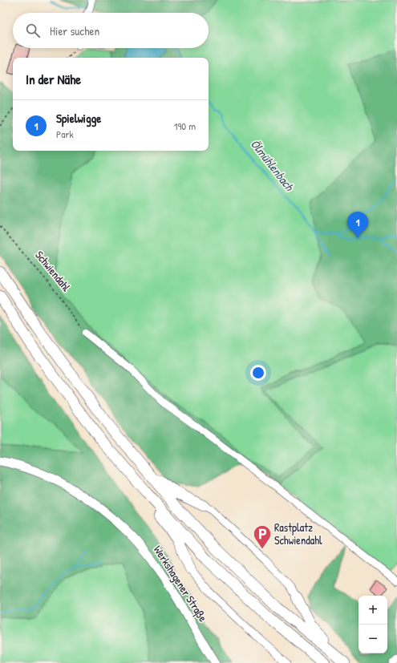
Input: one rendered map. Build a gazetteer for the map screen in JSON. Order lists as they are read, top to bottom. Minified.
{"streets":{"main road":["Werkshagener Straße"],"path":["Schwiendahl"]},"water":["Ölmühlenbach"],"places":{"parking":["Rastplatz Schwiendahl"]},"page":{"search":"Hier suchen","heading":"In der Nähe","list":[{"mark":"1","name":"Spielwigge","note":"Park","value":"190 m"}],"pins":"1","map_buttons":["+","−"]}}
